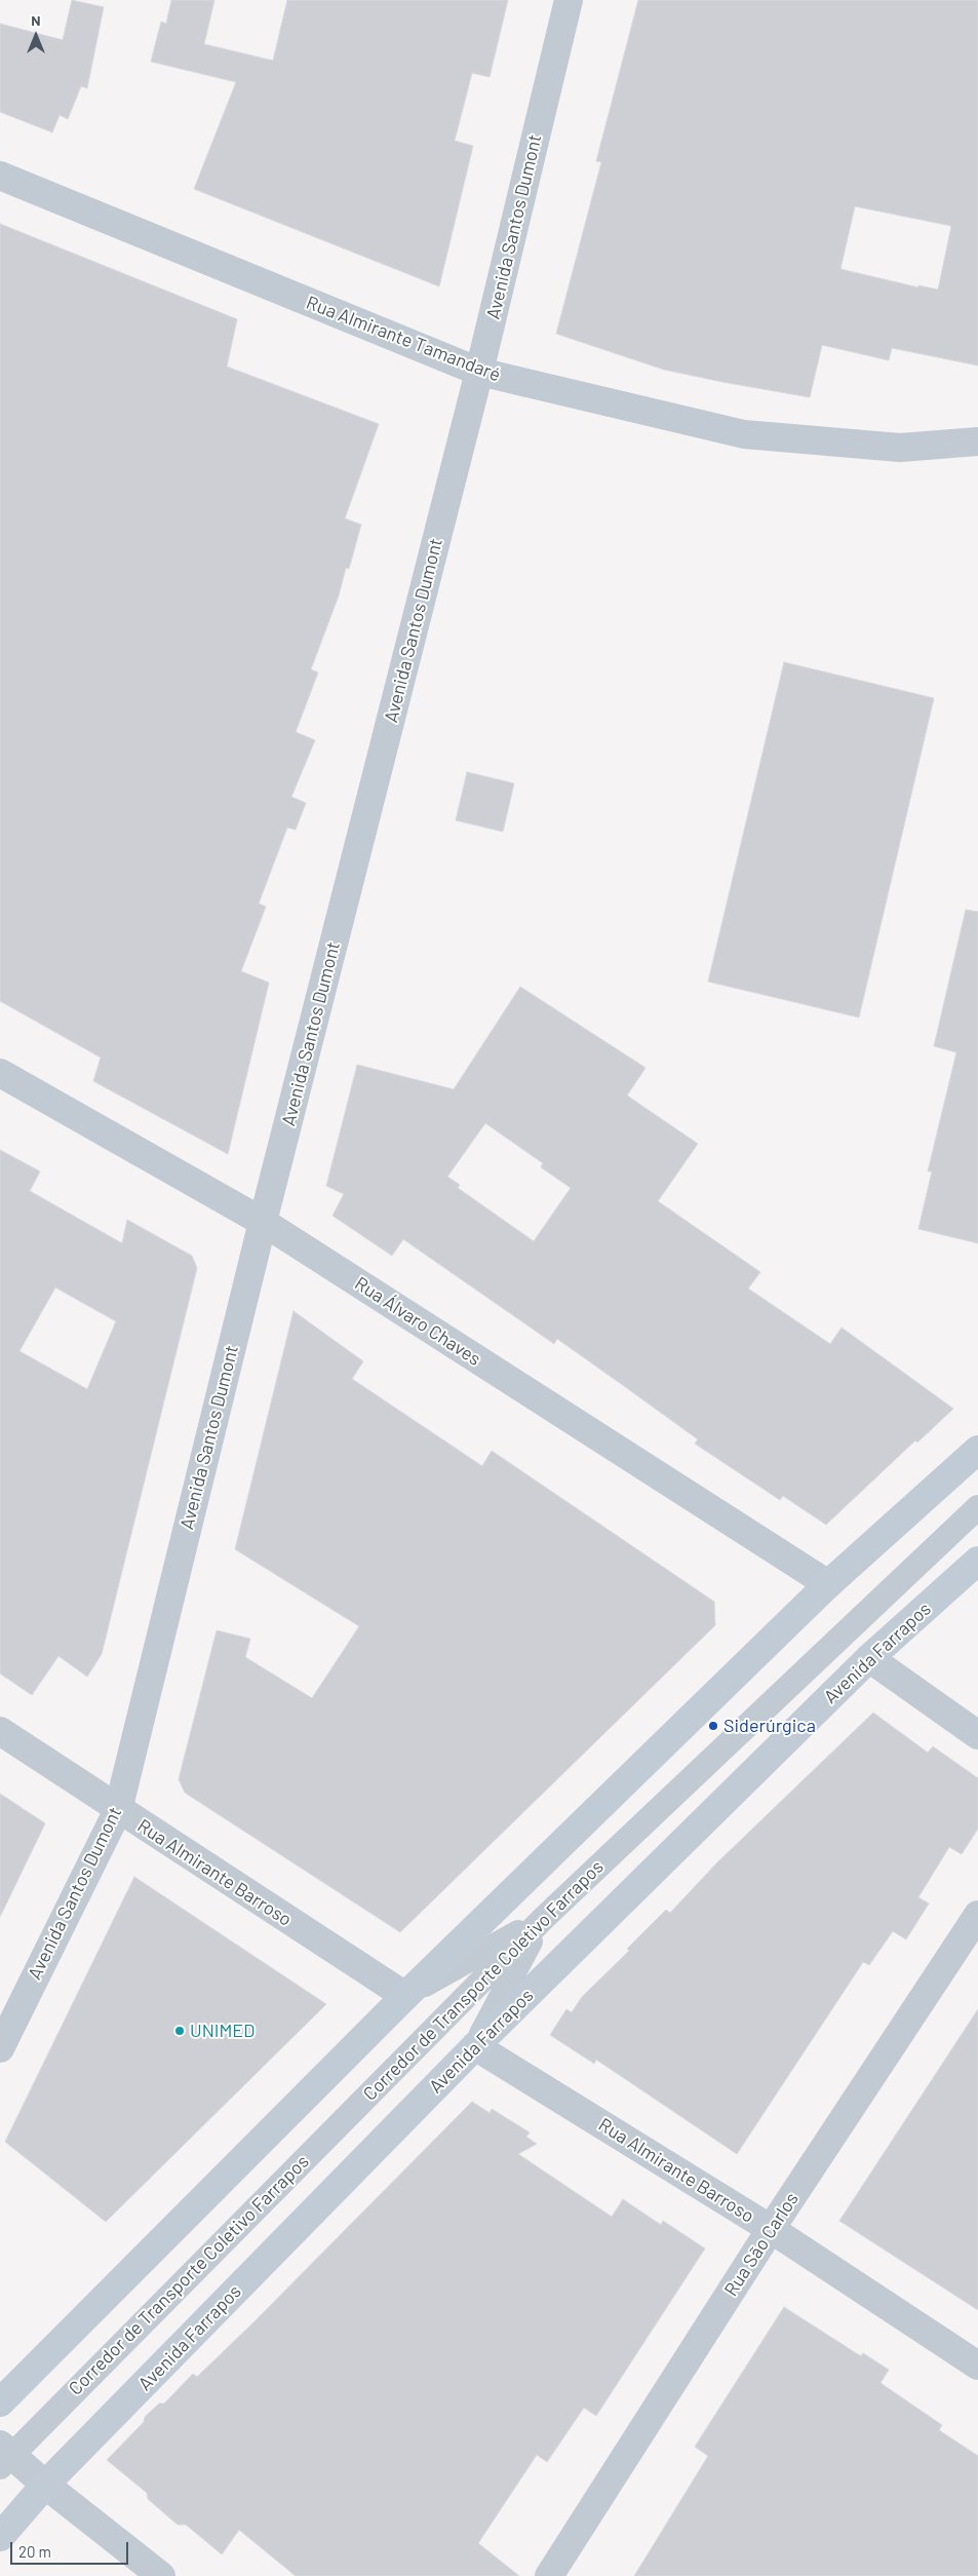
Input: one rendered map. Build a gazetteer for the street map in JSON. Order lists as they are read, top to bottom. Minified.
{"streets":{"main road":["Avenida Farrapos"],"street":["Avenida Santos Dumont","Rua Almirante Tamandaré","Rua Álvaro Chaves","Rua Almirante Barroso","Rua São Carlos"],"lane":["Corredor de Transporte Coletivo Farrapos"]},"crossings":[["Avenida Santos Dumont","Rua Almirante Tamandaré"],["Avenida Santos Dumont","Rua Álvaro Chaves"],["Avenida Santos Dumont","Rua Almirante Barroso"],["Avenida Farrapos","Rua Almirante Barroso"],["Rua Almirante Barroso","Rua São Carlos"]],"places":["Siderúrgica","UNIMED"],"scale_bar":"20 m","north":"top"}
